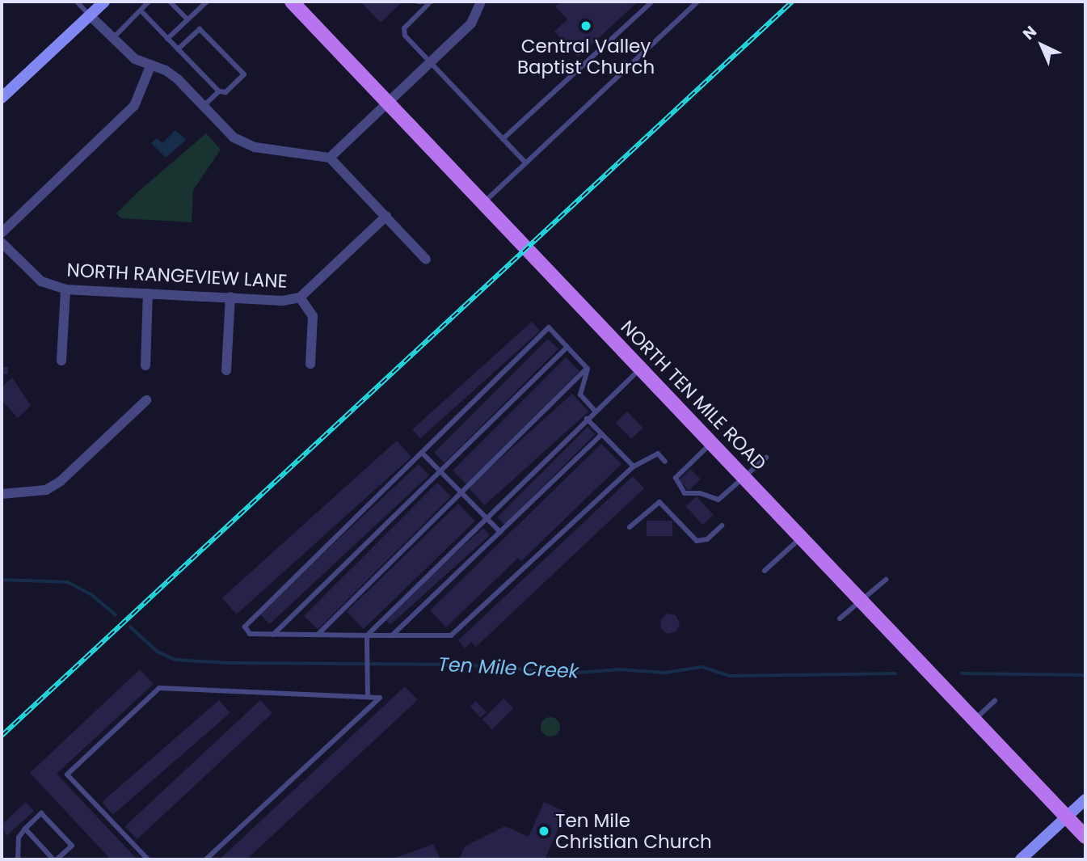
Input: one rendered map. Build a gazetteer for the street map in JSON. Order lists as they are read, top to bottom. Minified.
{"streets":{"main road":["NORTH TEN MILE ROAD"],"street":["NORTH RANGEVIEW LANE"]},"water":["Ten Mile Creek"],"places":["Central Valley Baptist Church","Ten Mile Christian Church"],"north":"top left"}
